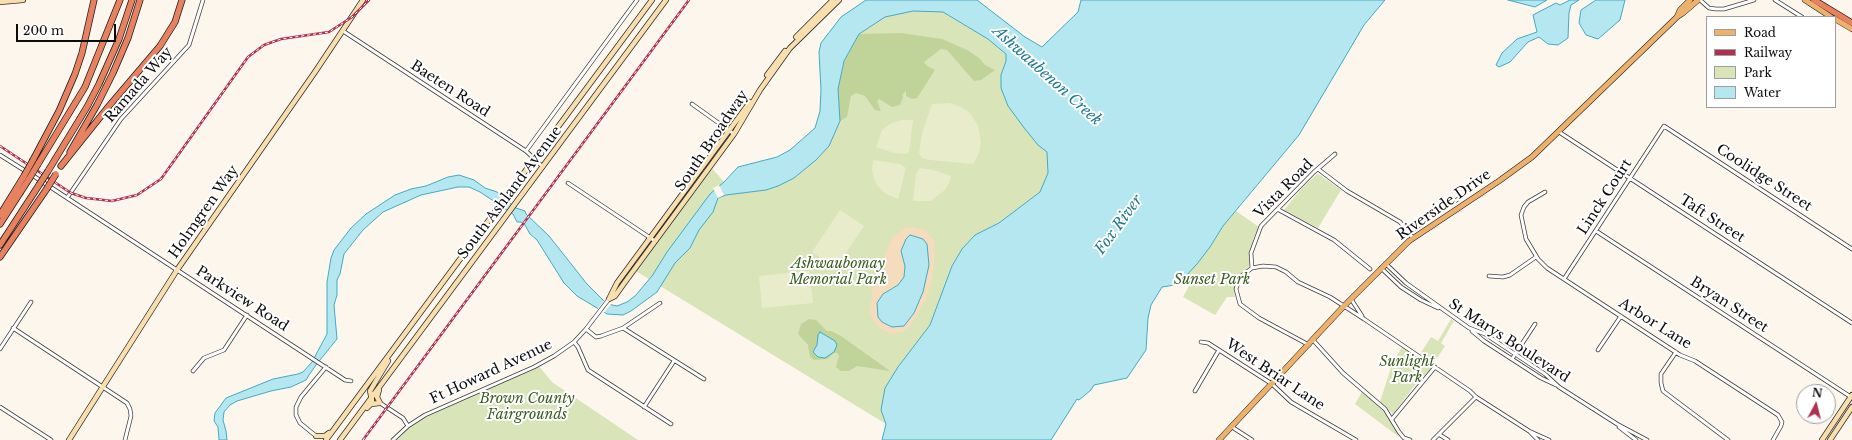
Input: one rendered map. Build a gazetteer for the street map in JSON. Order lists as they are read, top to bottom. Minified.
{"streets":{"main road":["South Broadway","South Ashland Avenue","Riverside Drive","Holmgren Way"],"street":["Ramada Way","Baeten Road","Coolidge Street","Vista Road","Linck Court","Taft Street","Parkview Road","Bryan Street","Arbor Lane","St Marys Boulevard","Ft Howard Avenue","West Briar Lane"]},"crossings":[["Ramada Way","Parkview Road"],["Baeten Road","South Ashland Avenue"],["Baeten Road","Holmgren Way"],["South Broadway","Ft Howard Avenue"],["Coolidge Street","Linck Court"],["Linck Court","Taft Street"],["Linck Court","Bryan Street"],["Linck Court","Arbor Lane"],["Riverside Drive","Taft Street"],["Riverside Drive","St Marys Boulevard"],["Riverside Drive","West Briar Lane"],["Holmgren Way","Parkview Road"]],"water":["Ashwaubenon Creek","Fox River"],"parks":["Ashwaubomay Memorial Park","Sunset Park","Sunlight Park","Brown County Fairgrounds"],"legend":["Road","Railway","Park","Water"],"scale_bar":"200 m","north":"top"}
